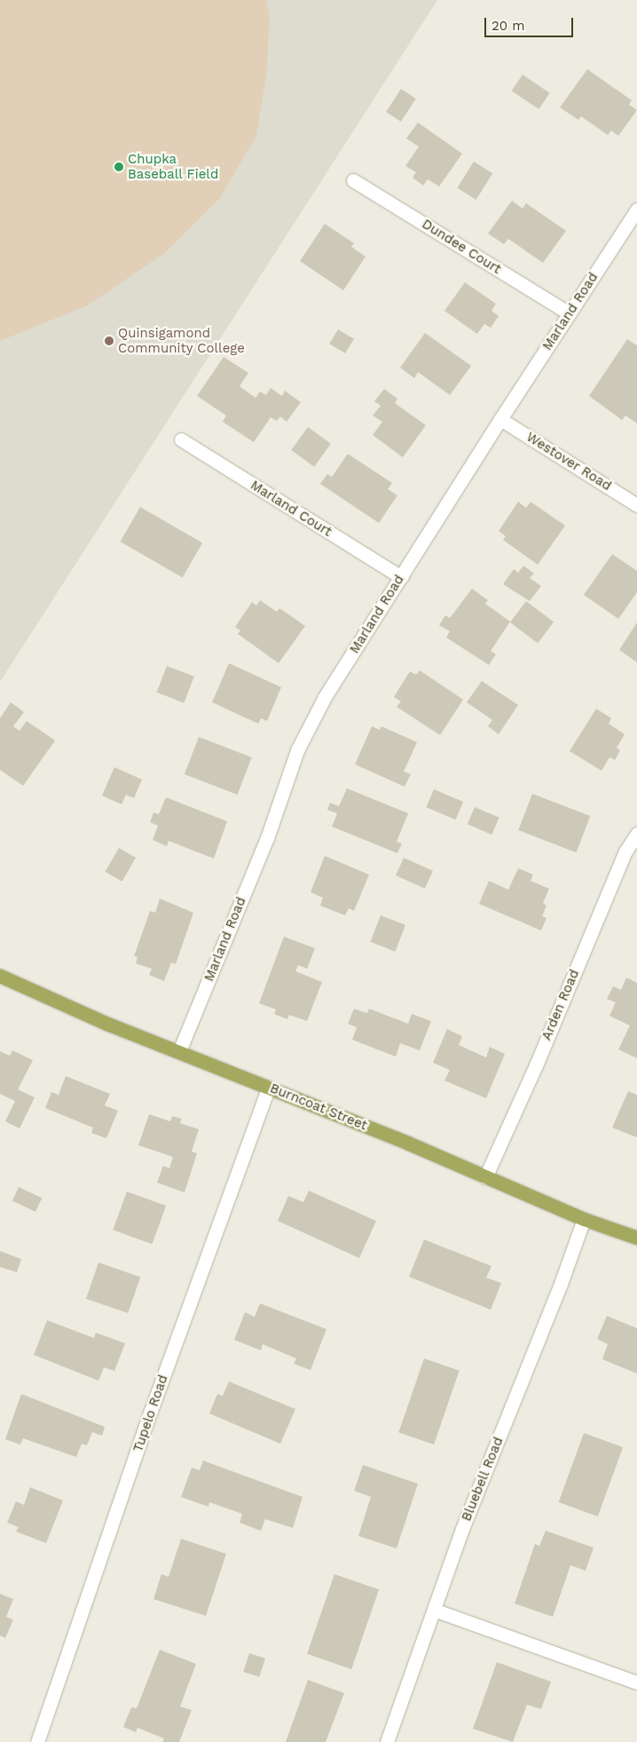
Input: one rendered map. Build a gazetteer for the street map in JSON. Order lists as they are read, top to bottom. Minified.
{"streets":{"main road":["Burncoat Street"],"street":["Dundee Court","Marland Road","Westover Road","Marland Court","Arden Road","Tupelo Road","Bluebell Road"]},"crossings":[["Dundee Court","Marland Road"],["Marland Road","Westover Road"],["Marland Road","Marland Court"],["Marland Road","Burncoat Street"],["Arden Road","Burncoat Street"],["Burncoat Street","Tupelo Road"],["Burncoat Street","Bluebell Road"]],"places":["Chupka Baseball Field","Quinsigamond Community College"],"scale_bar":"20 m"}
